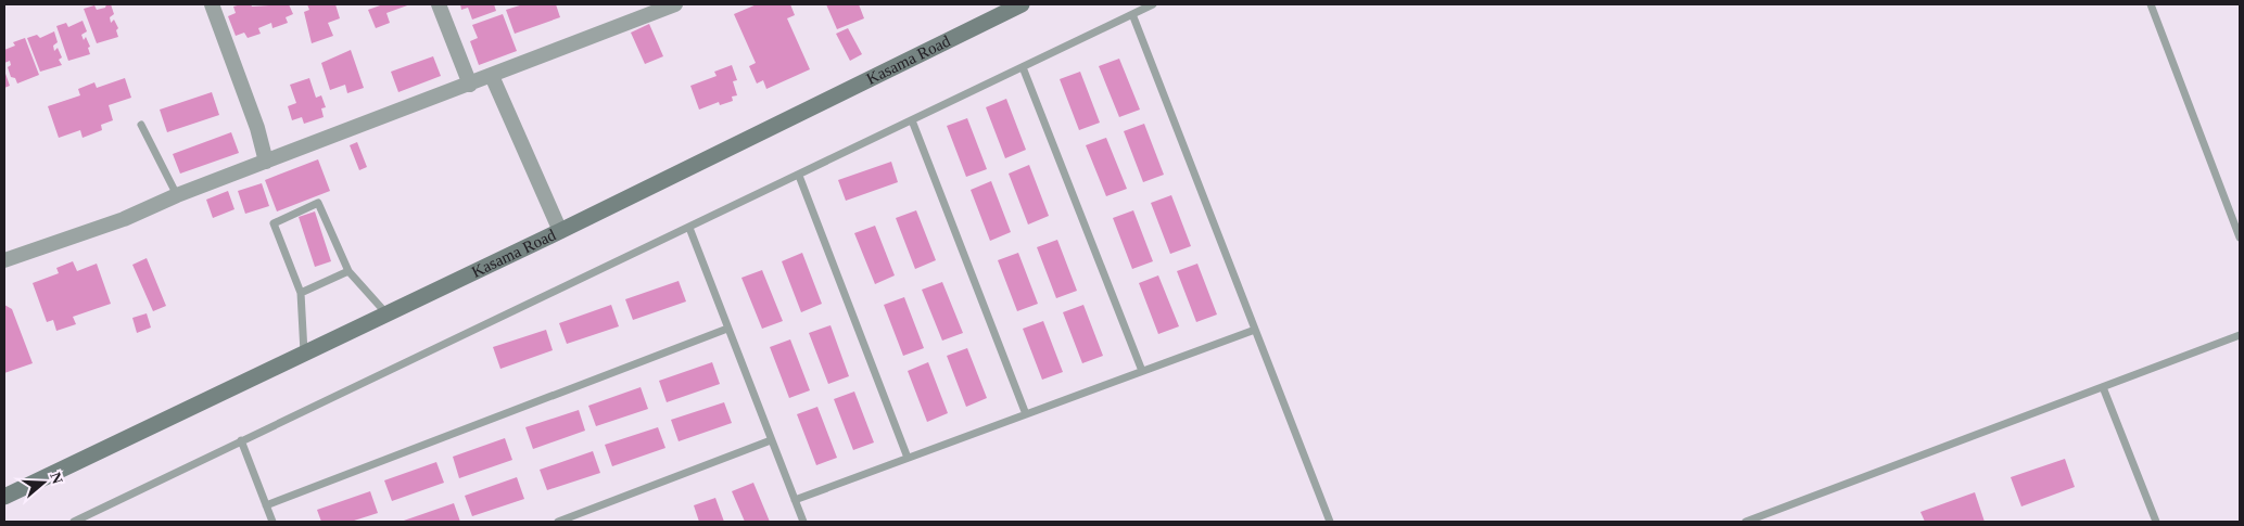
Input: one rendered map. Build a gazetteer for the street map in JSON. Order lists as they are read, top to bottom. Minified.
{"streets":{"street":["Kasama Road"]},"north":"right"}
